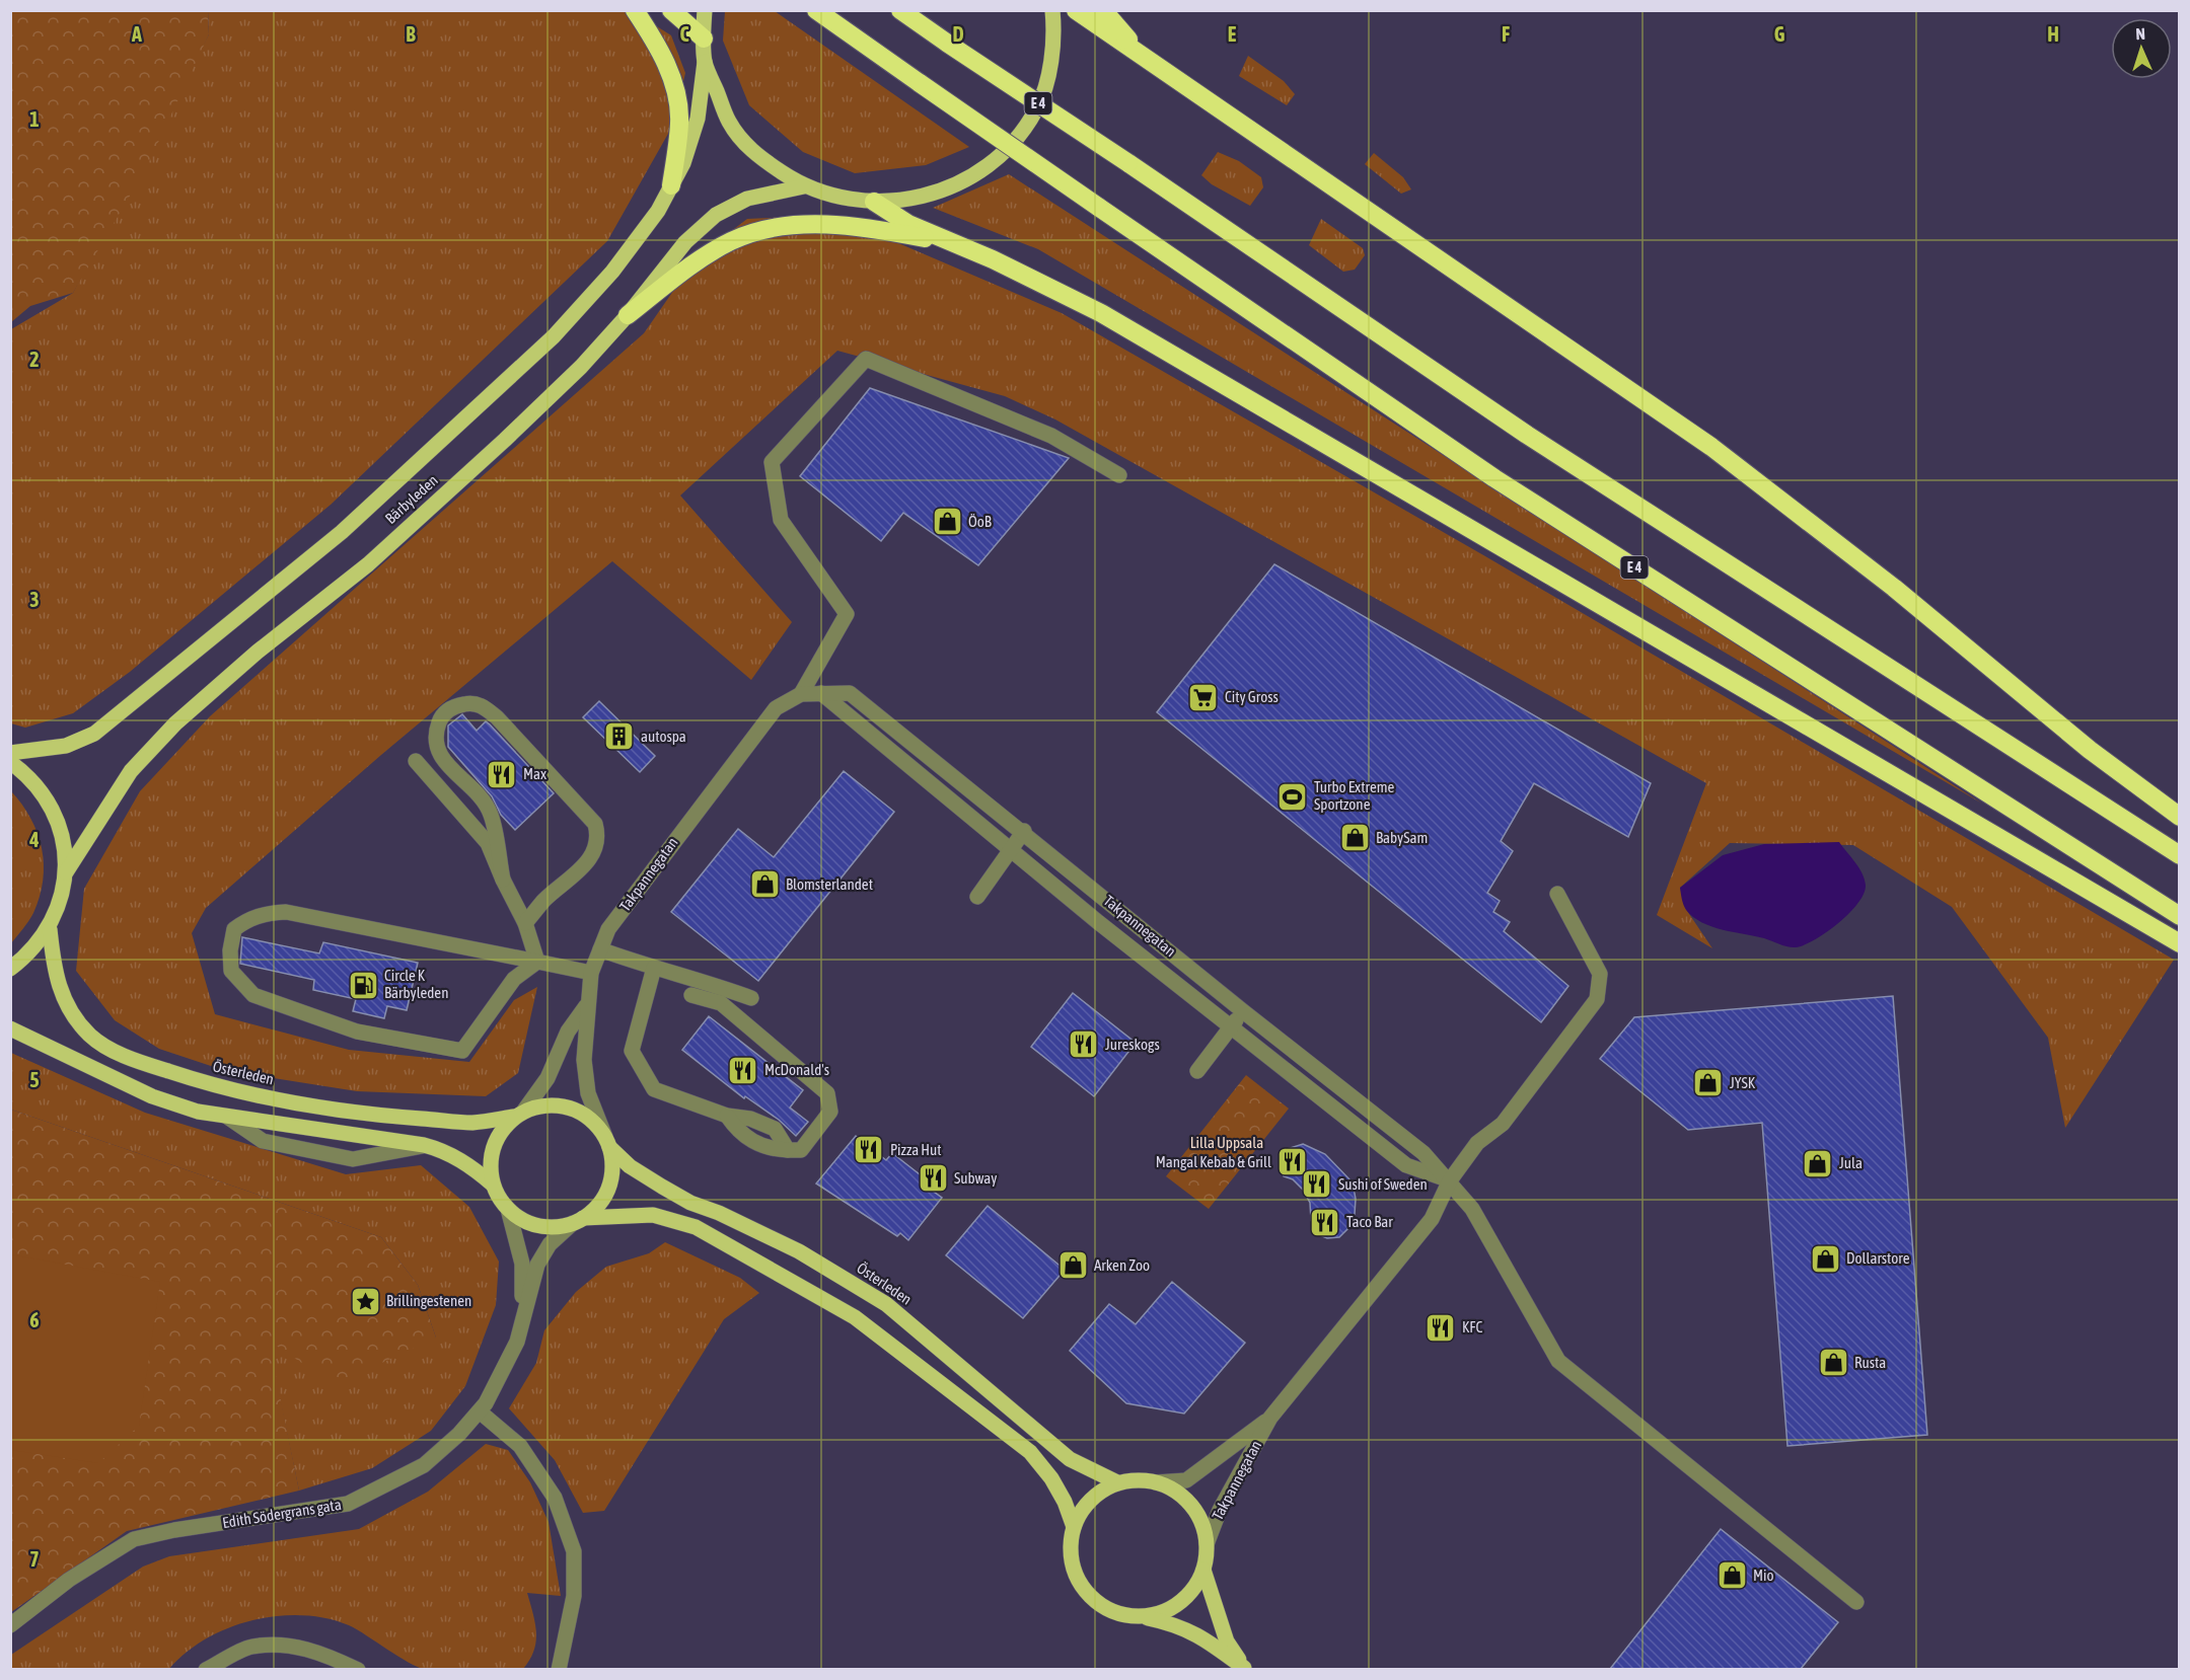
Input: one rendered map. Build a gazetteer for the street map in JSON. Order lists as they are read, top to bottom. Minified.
{"streets":{"highway":["E 4"],"main road":["Bärbyleden","Österleden"],"street":["Takpannegatan","Edith Södergrans gata"]},"crossings":[["Takpannegatan","Österleden"]],"parks":["Lilla Uppsala"],"places":{"shop":["ÖoB","BabySam","Blomsterlandet","JYSK","Jula","Dollarstore","Arken Zoo","Rusta","Mio"],"supermarket":["City Gross"],"building":["autospa"],"restaurant":["Max","Jureskogs","McDonald's","Pizza Hut","Mangal Kebab & Grill","Subway","Sushi of Sweden","Taco Bar","KFC"],"sports":["Turbo Extreme Sportzone"],"fuel station":["Circle K Bärbyleden"],"place":["Brillingestenen"]},"north":"top","grid":{"columns":["A","B","C","D","E","F","G","H"],"rows":["1","2","3","4","5","6","7"]}}
